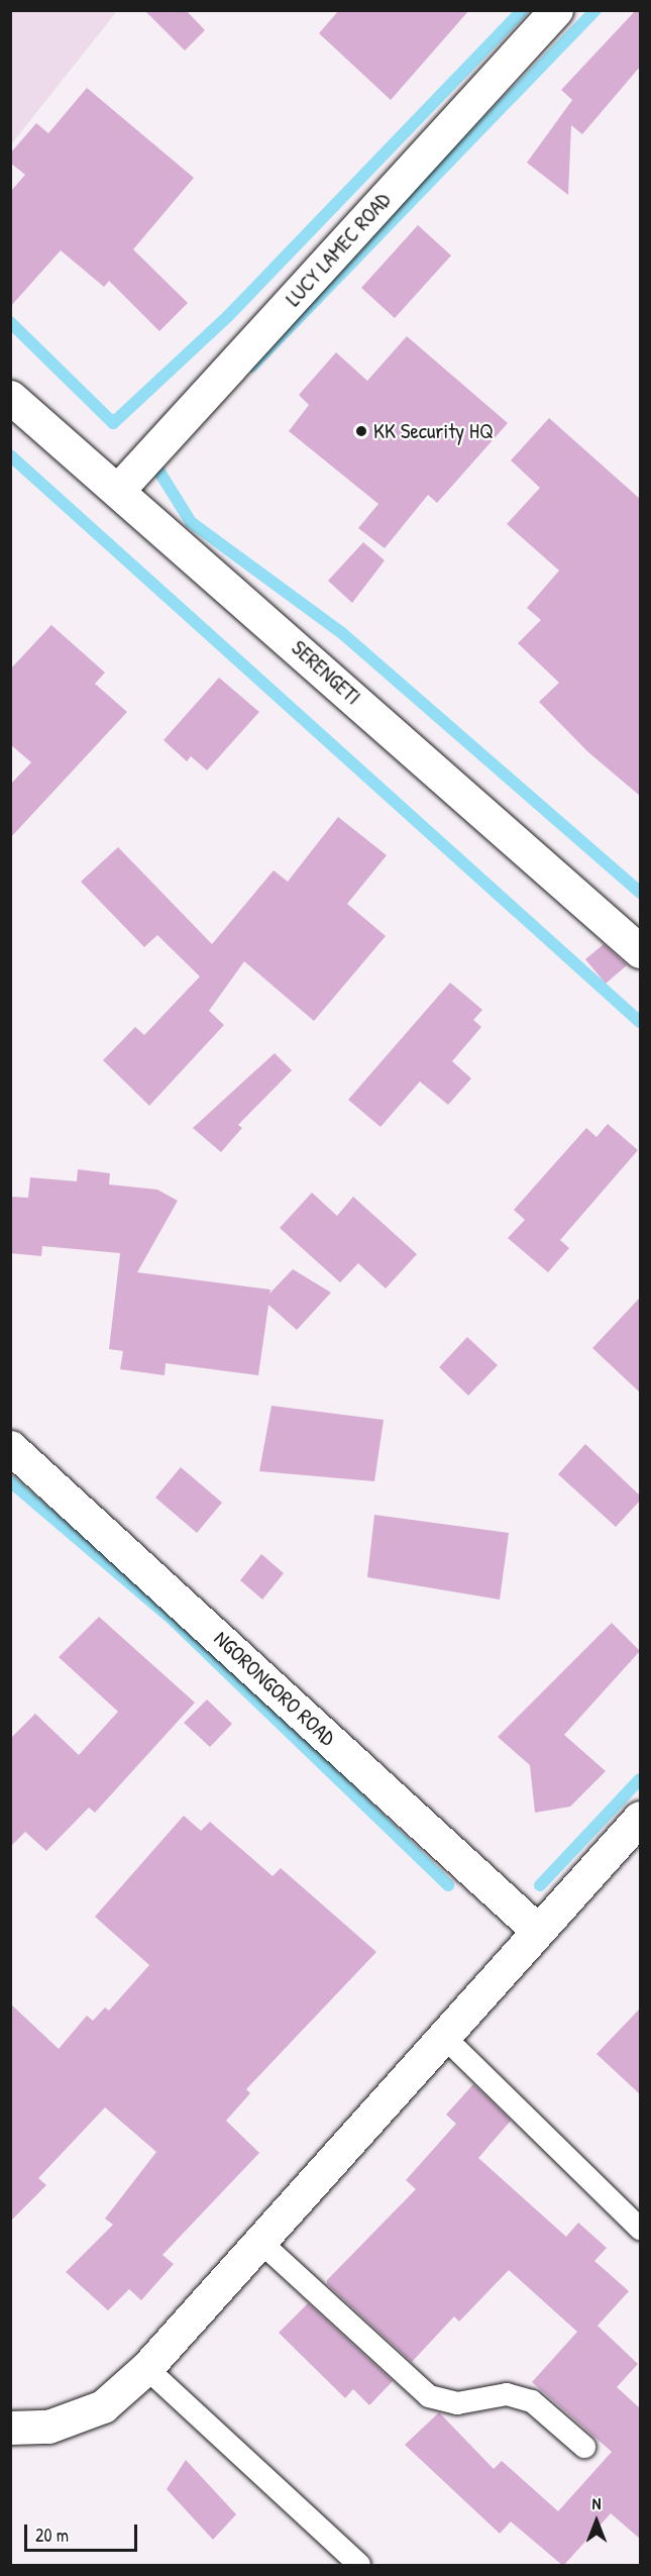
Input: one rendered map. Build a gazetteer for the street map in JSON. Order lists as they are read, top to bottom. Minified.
{"streets":{"street":["LUCY LAMEC ROAD","SERENGETI","NGORONGORO ROAD"]},"crossings":[["LUCY LAMEC ROAD","SERENGETI"]],"places":["KK Security HQ"],"scale_bar":"20 m","north":"top"}
